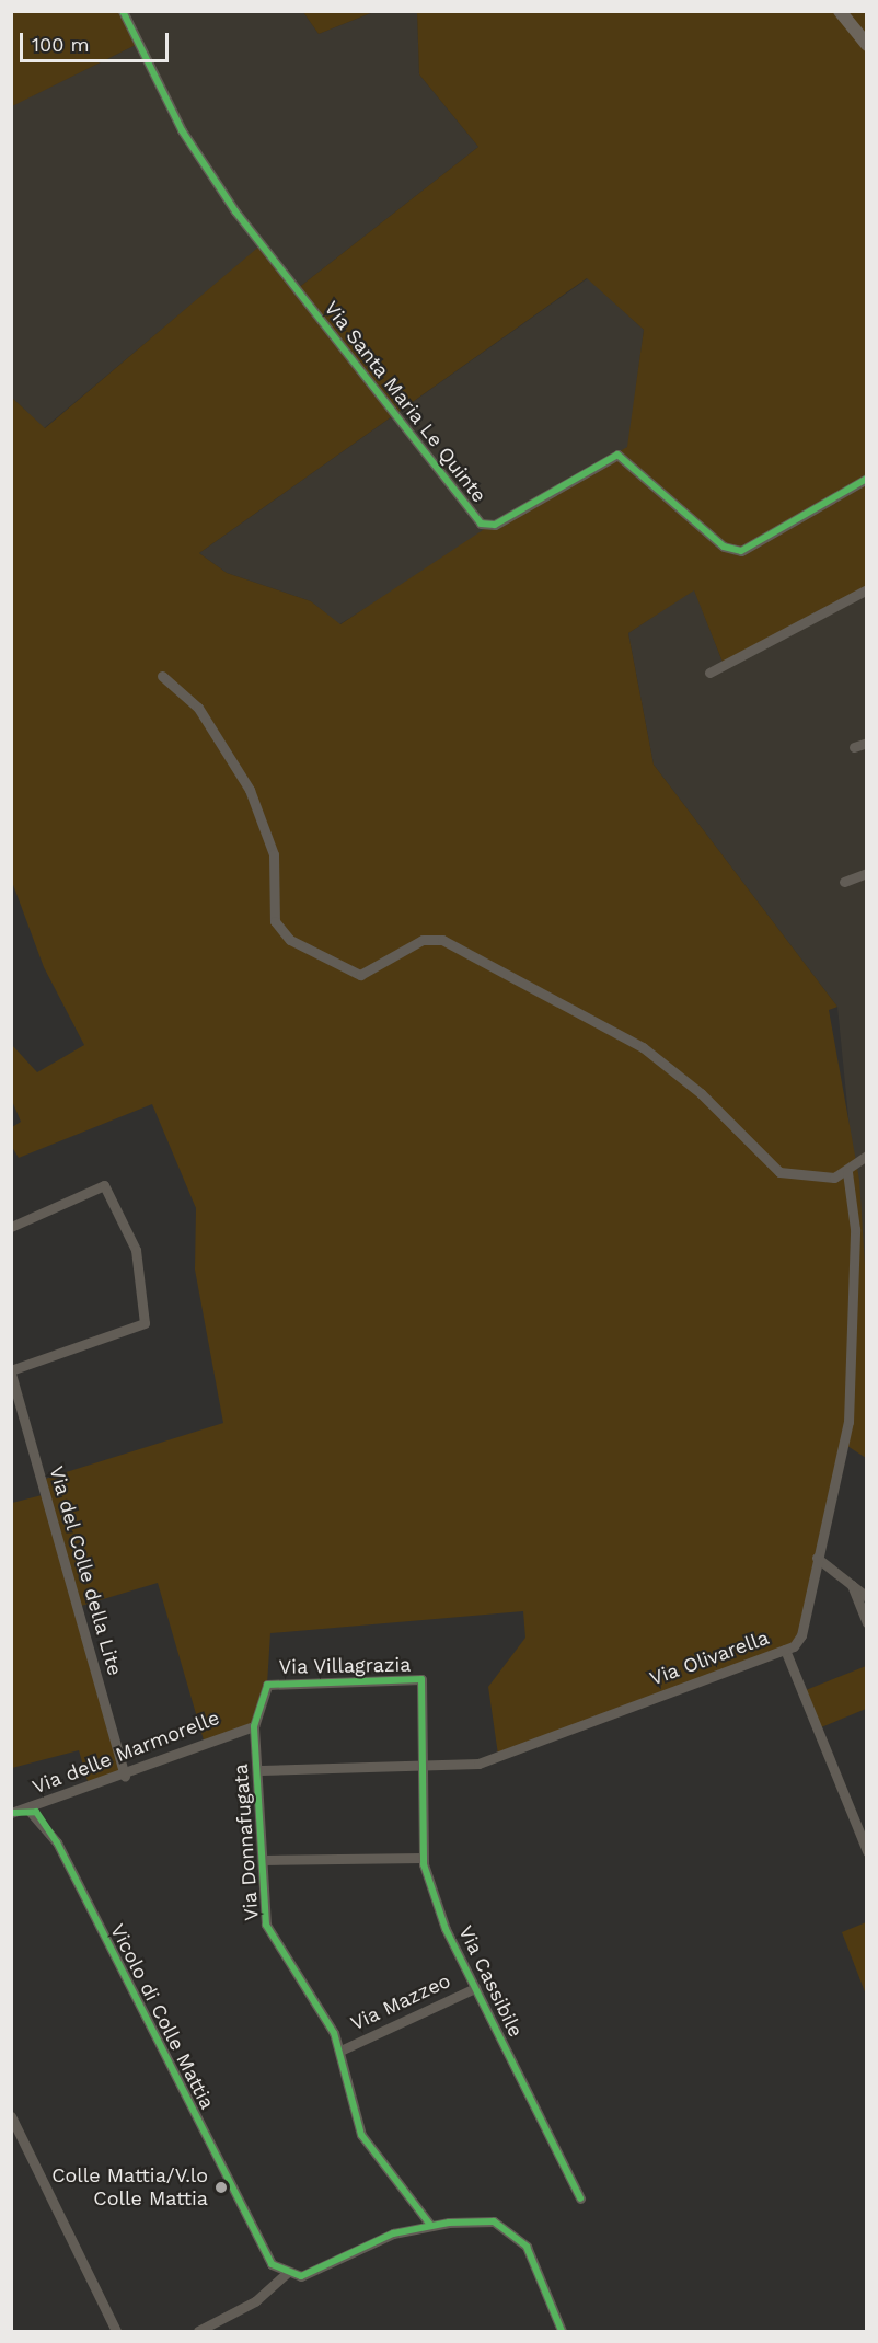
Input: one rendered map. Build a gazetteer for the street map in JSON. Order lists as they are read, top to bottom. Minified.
{"streets":{"street":["Via Santa Maria Le Quinte","Via del Colle della Lite","Via Olivarella","Via Villagrazia","Via delle Marmorelle","Via Donnafugata","Via Cassibile","Via Mazzeo","Vicolo di Colle Mattia"]},"crossings":[["Via del Colle della Lite","Via delle Marmorelle"],["Via Olivarella","Via Villagrazia"],["Via Olivarella","Via Donnafugata"],["Via Olivarella","Via Cassibile"],["Via Villagrazia","Via delle Marmorelle"],["Via Villagrazia","Via Donnafugata"],["Via Villagrazia","Via Cassibile"],["Via delle Marmorelle","Via Donnafugata"],["Via delle Marmorelle","Vicolo di Colle Mattia"],["Via Donnafugata","Via Mazzeo"],["Via Cassibile","Via Mazzeo"]],"places":["Colle Mattia/V.lo Colle Mattia"],"scale_bar":"100 m"}
